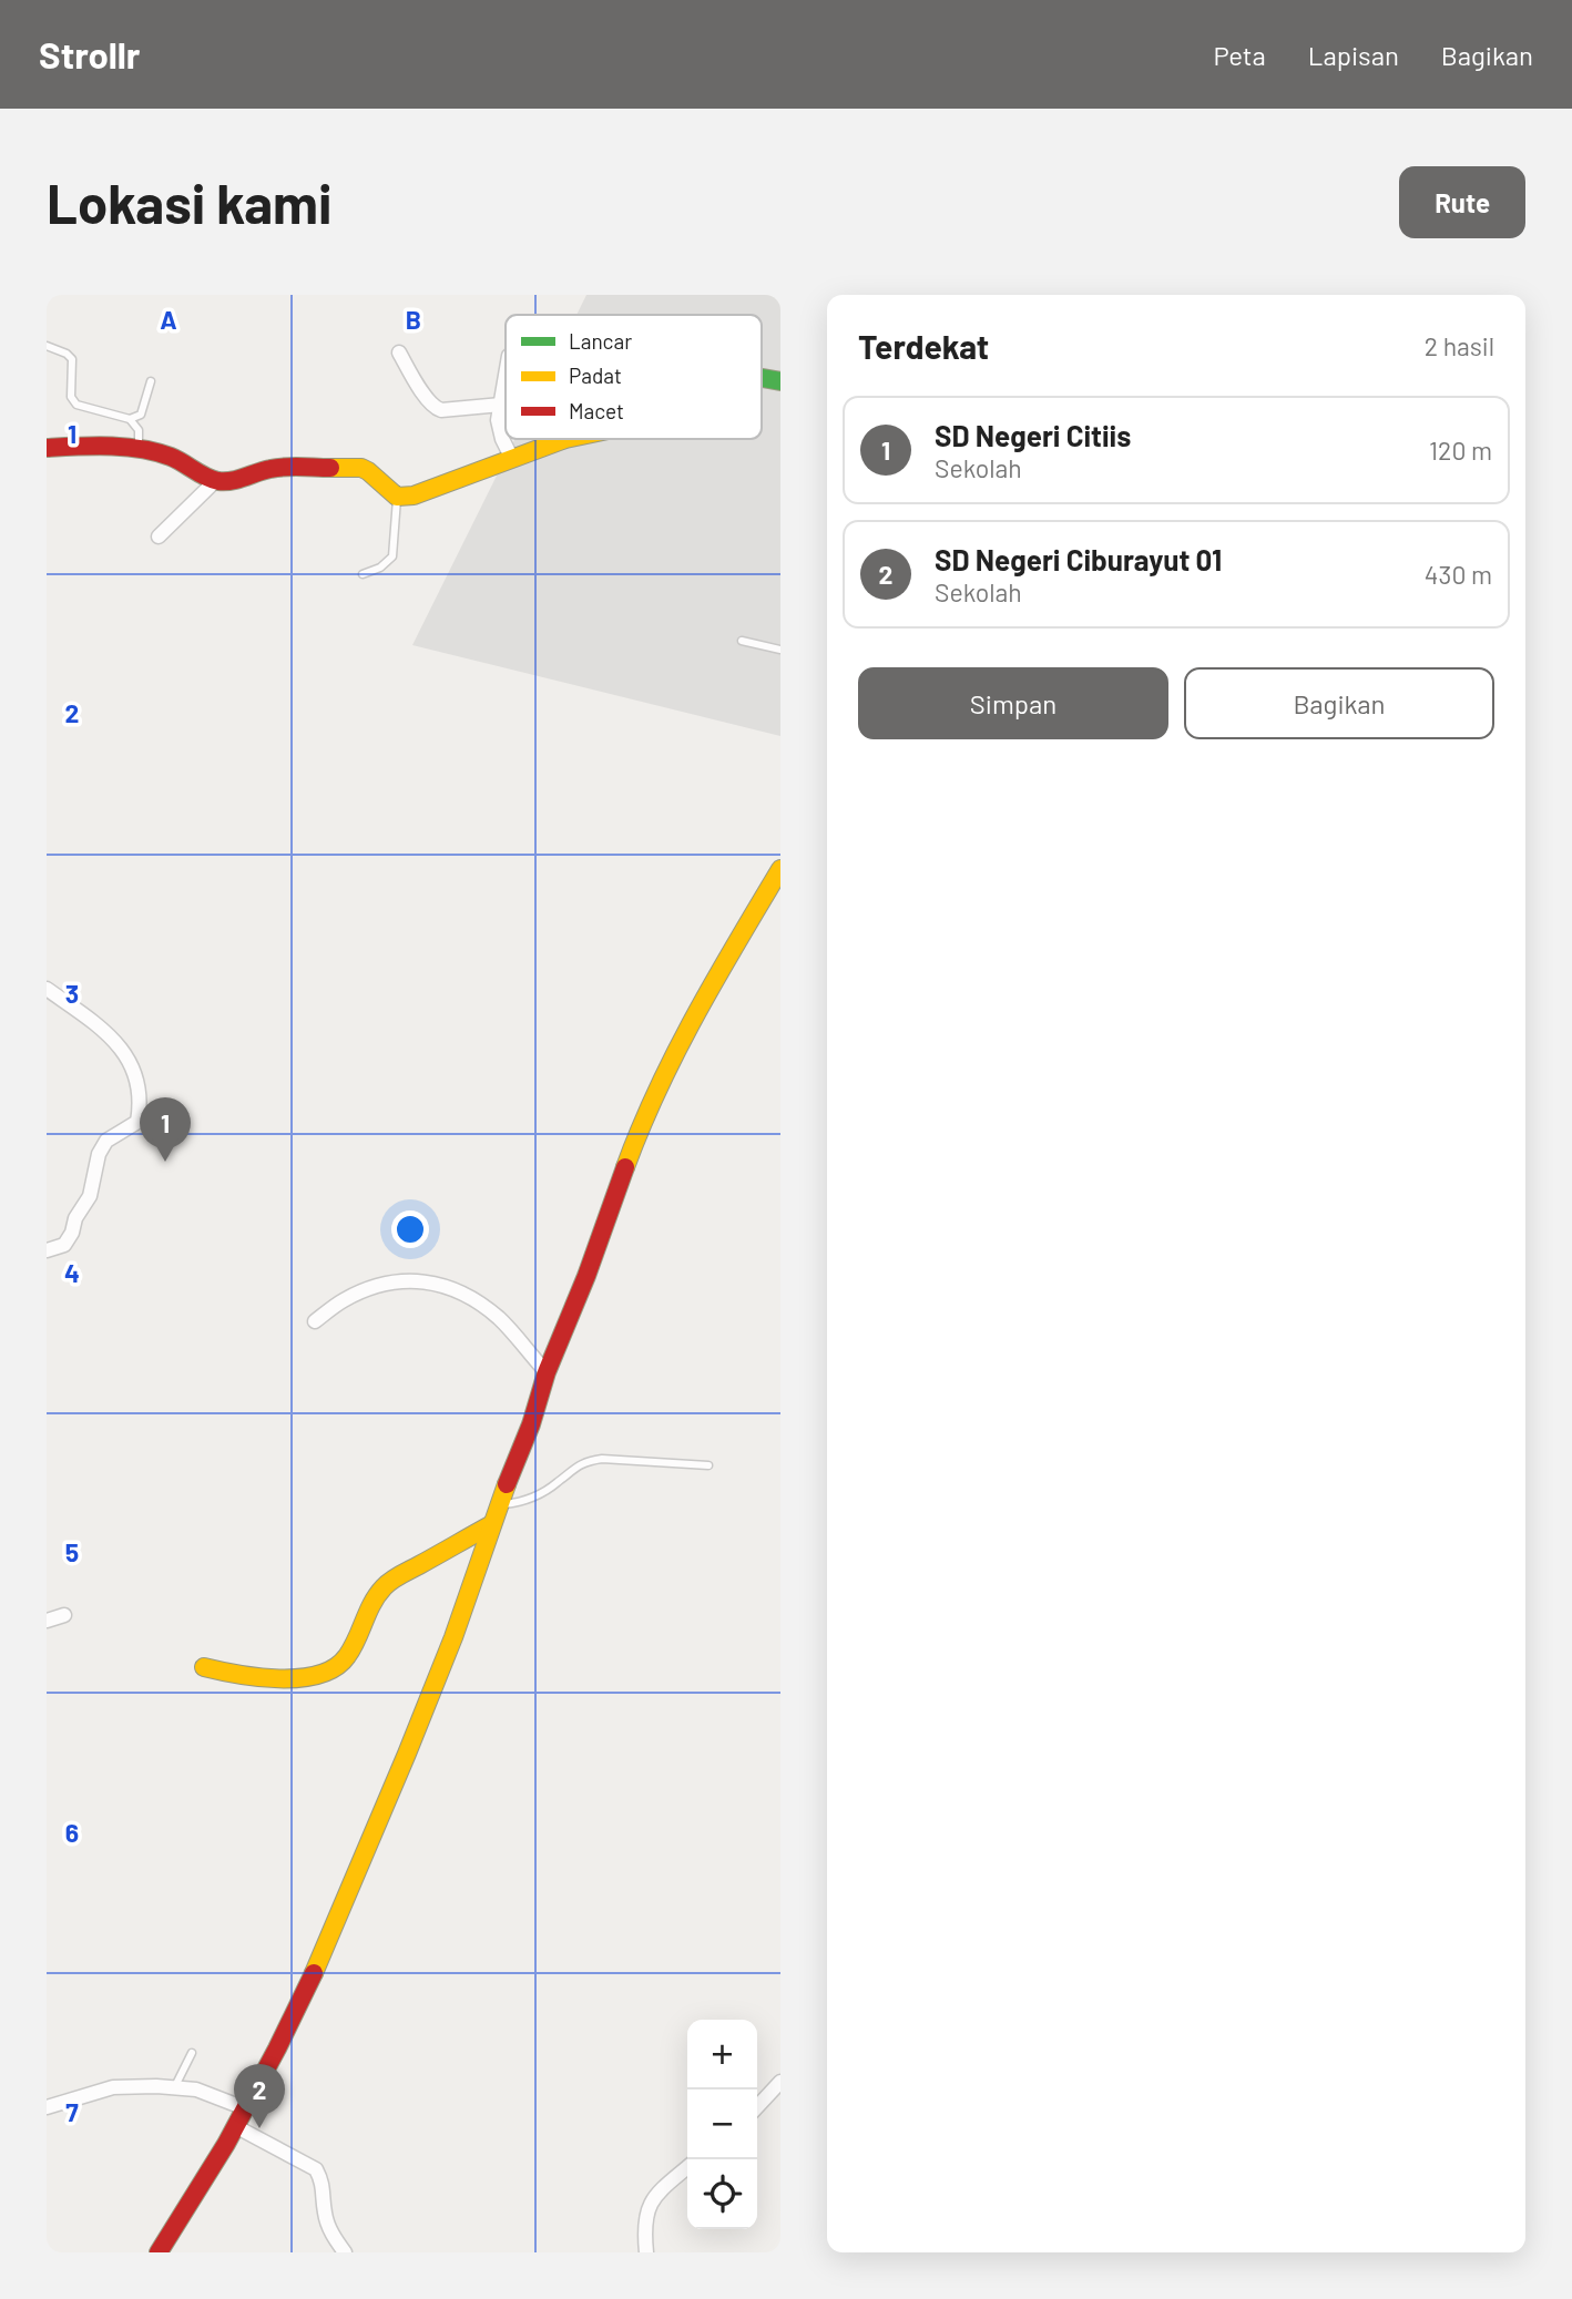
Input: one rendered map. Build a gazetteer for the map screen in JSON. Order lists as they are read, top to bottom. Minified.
{"legend":["Lancar","Padat","Macet"],"page":{"header":"Strollr","nav":["Peta","Lapisan","Bagikan"],"buttons":["Rute",["Simpan","Bagikan"]],"title":"Lokasi kami","heading":["Terdekat","2 hasil"],"list":[{"mark":"1","name":"SD Negeri Citiis","note":"Sekolah","value":"120 m"},{"mark":"2","name":"SD Negeri Ciburayut 01","note":"Sekolah","value":"430 m"}],"pins":["1","2"],"map_buttons":["+","−"]},"grid":{"columns":["A","B"],"rows":["1","2","3","4","5","6","7"]}}
